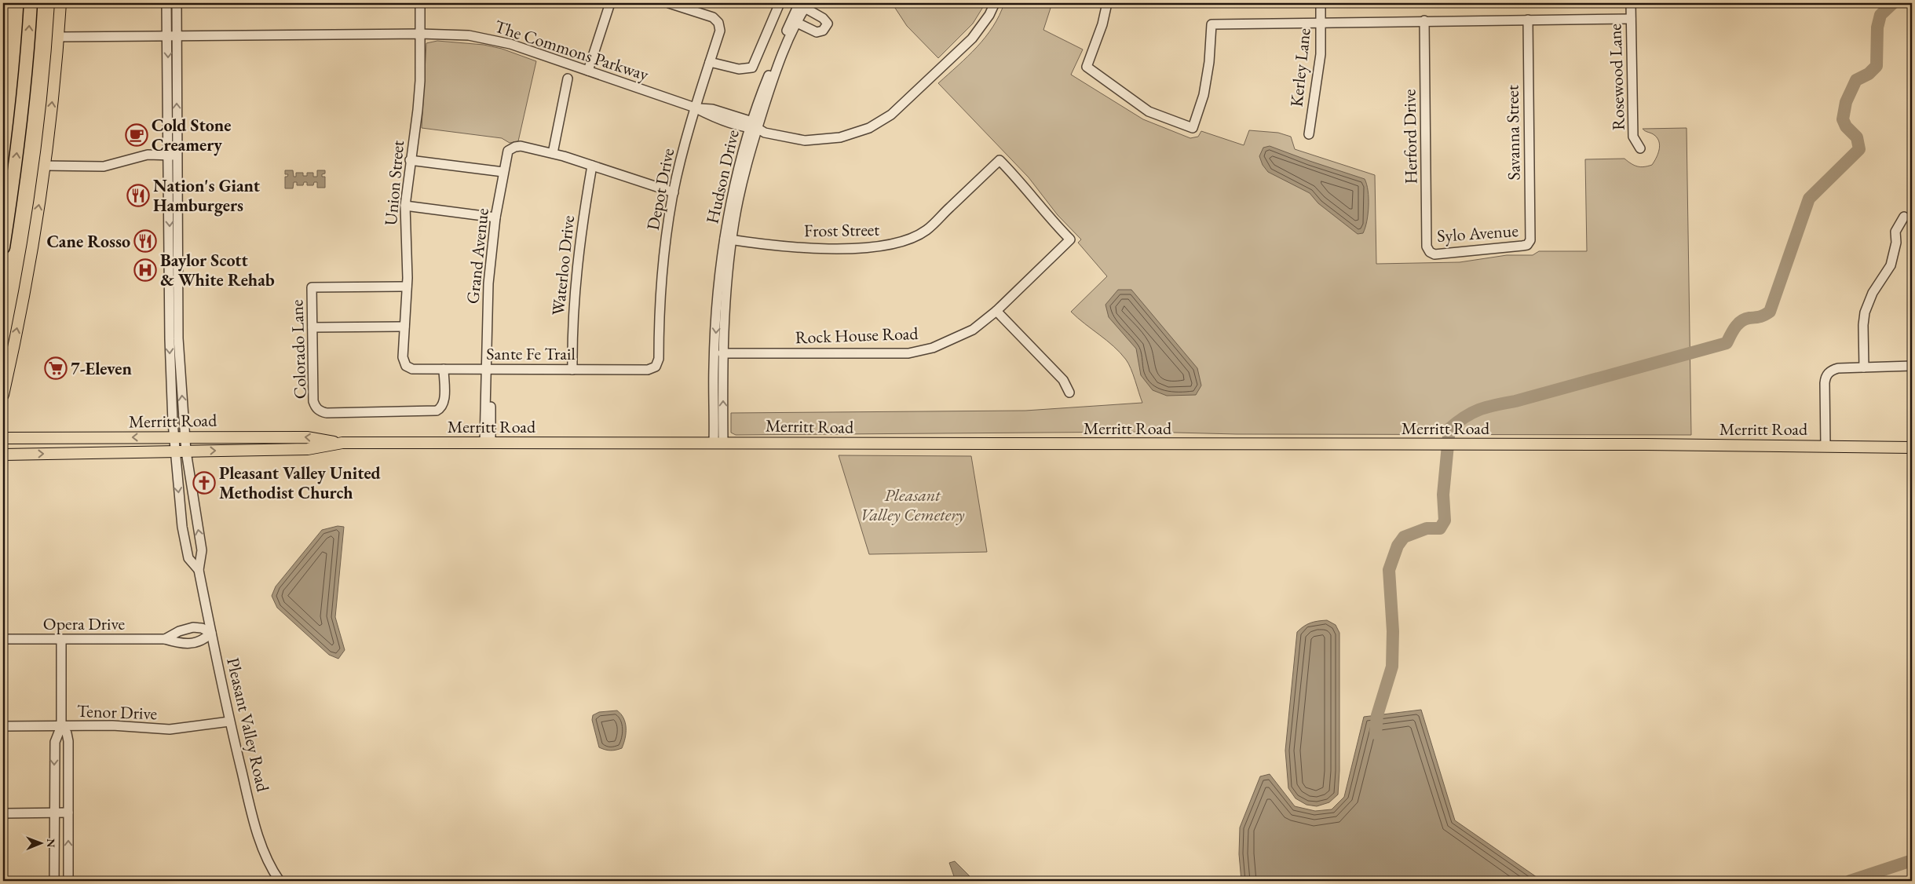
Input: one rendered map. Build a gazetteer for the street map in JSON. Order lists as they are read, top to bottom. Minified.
{"streets":{"main road":["Merritt Road"],"street":["The Commons Parkway","Kerley Lane","Rosewood Lane","Savanna Street","Herford Drive","Hudson Drive","Union Street","Depot Drive","Frost Street","Sylo Avenue","Grand Avenue","Waterloo Drive","Rock House Road","Colorado Lane","Sante Fe Trail","Opera Drive","Tenor Drive","Pleasant Valley Road"]},"crossings":[["The Commons Parkway","Hudson Drive"],["The Commons Parkway","Union Street"],["The Commons Parkway","Depot Drive"],["Savanna Street","Sylo Avenue"],["Herford Drive","Sylo Avenue"],["Hudson Drive","Frost Street"],["Hudson Drive","Rock House Road"],["Hudson Drive","Merritt Road"],["Union Street","Colorado Lane"],["Union Street","Sante Fe Trail"],["Depot Drive","Sante Fe Trail"],["Frost Street","Rock House Road"],["Grand Avenue","Sante Fe Trail"],["Grand Avenue","Merritt Road"],["Waterloo Drive","Sante Fe Trail"],["Colorado Lane","Sante Fe Trail"],["Merritt Road","Pleasant Valley Road"],["Opera Drive","Pleasant Valley Road"],["Tenor Drive","Pleasant Valley Road"]],"parks":["Pleasant Valley Cemetery"],"places":{"cafe":["Cold Stone Creamery"],"restaurant":["Nation's Giant Hamburgers","Cane Rosso"],"hospital":["Baylor Scott & White Rehab"],"supermarket":["7-Eleven"],"church":["Pleasant Valley United Methodist Church"]},"north":"right"}
